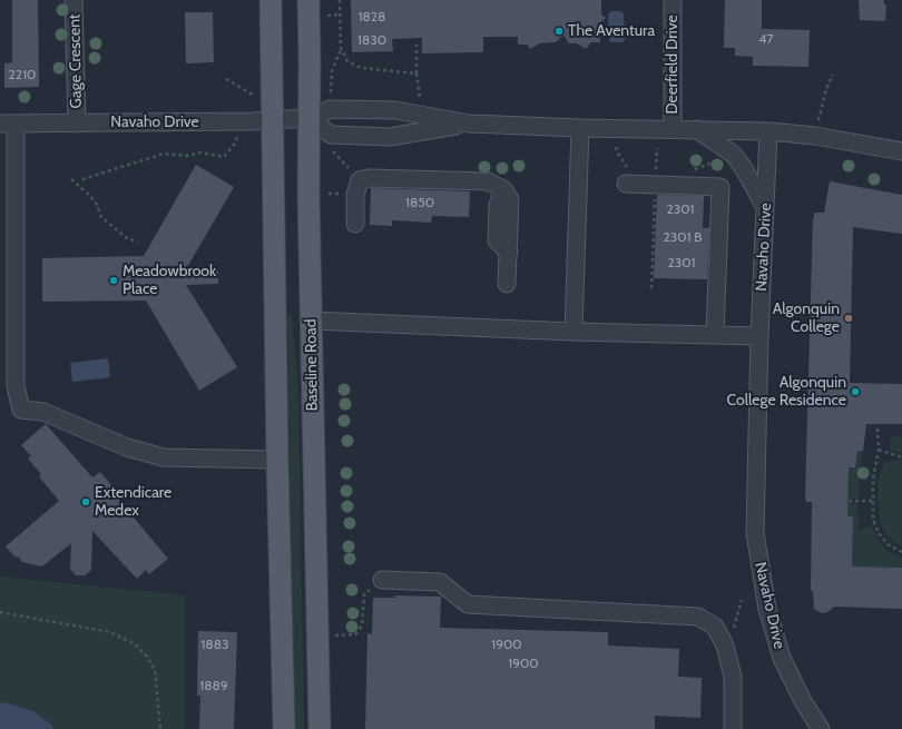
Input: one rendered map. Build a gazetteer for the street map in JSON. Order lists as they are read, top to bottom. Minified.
{"streets":{"main road":["Baseline Road"],"street":["Gage Crescent","Deerfield Drive","Navaho Drive"]},"crossings":[["Gage Crescent","Navaho Drive"],["Deerfield Drive","Navaho Drive"],["Navaho Drive","Baseline Road"]],"places":["The Aventura","Meadowbrook Place","Algonquin College","Algonquin College Residence","Extendicare Medex"],"house_numbers":["1828","47","1830","2210","1850","2301","2301 B","2301","1883","1900","1900","1889"]}
